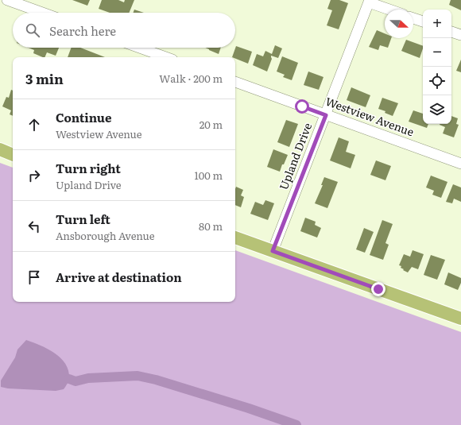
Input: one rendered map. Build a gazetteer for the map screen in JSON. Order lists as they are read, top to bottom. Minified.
{"streets":{"street":["Westview Avenue","Upland Drive"]},"crossings":[["Westview Avenue","Upland Drive"]],"north":"right","page":{"map_buttons":["+","−"],"search":"Search here","heading":["3 min","Walk · 200 m"],"list":[["Continue","Westview Avenue","20 m"],["Turn right","Upland Drive","100 m"],["Turn left","Ansborough Avenue","80 m"],"Arrive at destination"]}}
